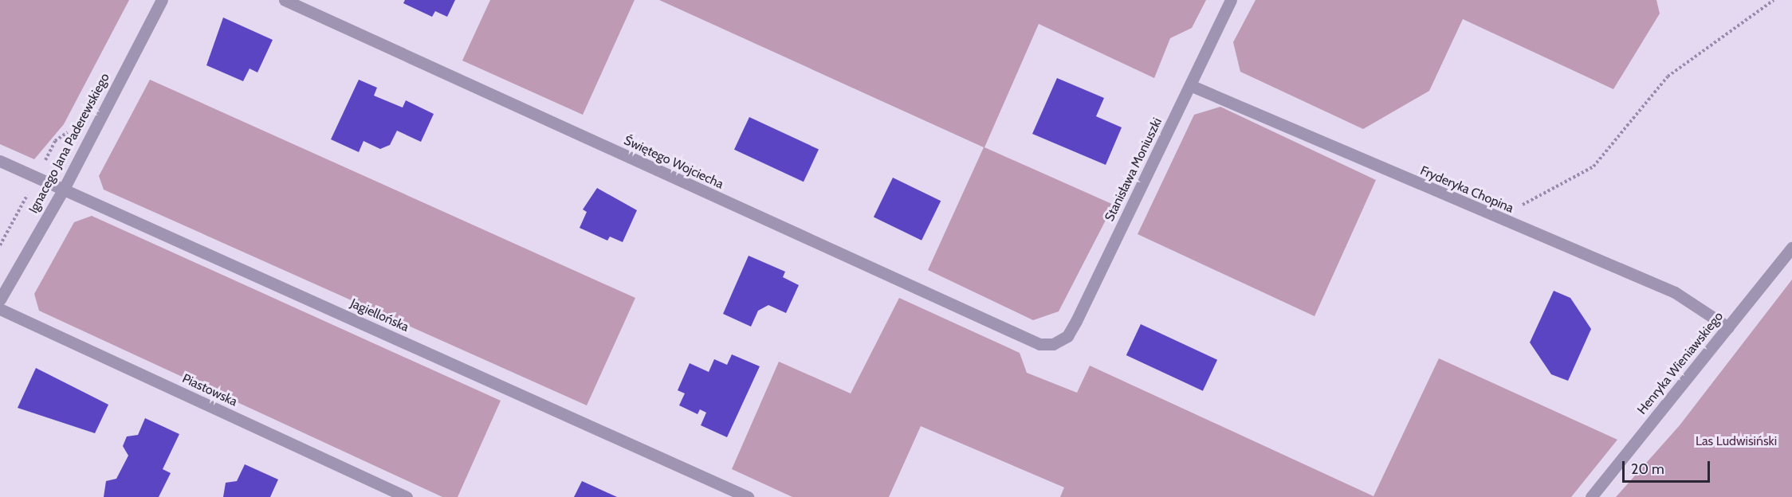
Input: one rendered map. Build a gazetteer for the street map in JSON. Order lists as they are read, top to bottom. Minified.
{"streets":{"street":["Ignacego Jana Paderewskiego","Świętego Wojciecha","Stanisława Moniuszki","Fryderyka Chopina","Jagiellońska","Henryka Wieniawskiego","Piastowska"]},"crossings":[["Ignacego Jana Paderewskiego","Jagiellońska"],["Świętego Wojciecha","Stanisława Moniuszki"],["Stanisława Moniuszki","Fryderyka Chopina"],["Fryderyka Chopina","Henryka Wieniawskiego"]],"parks":["Las Ludwisiński"],"scale_bar":"20 m"}
